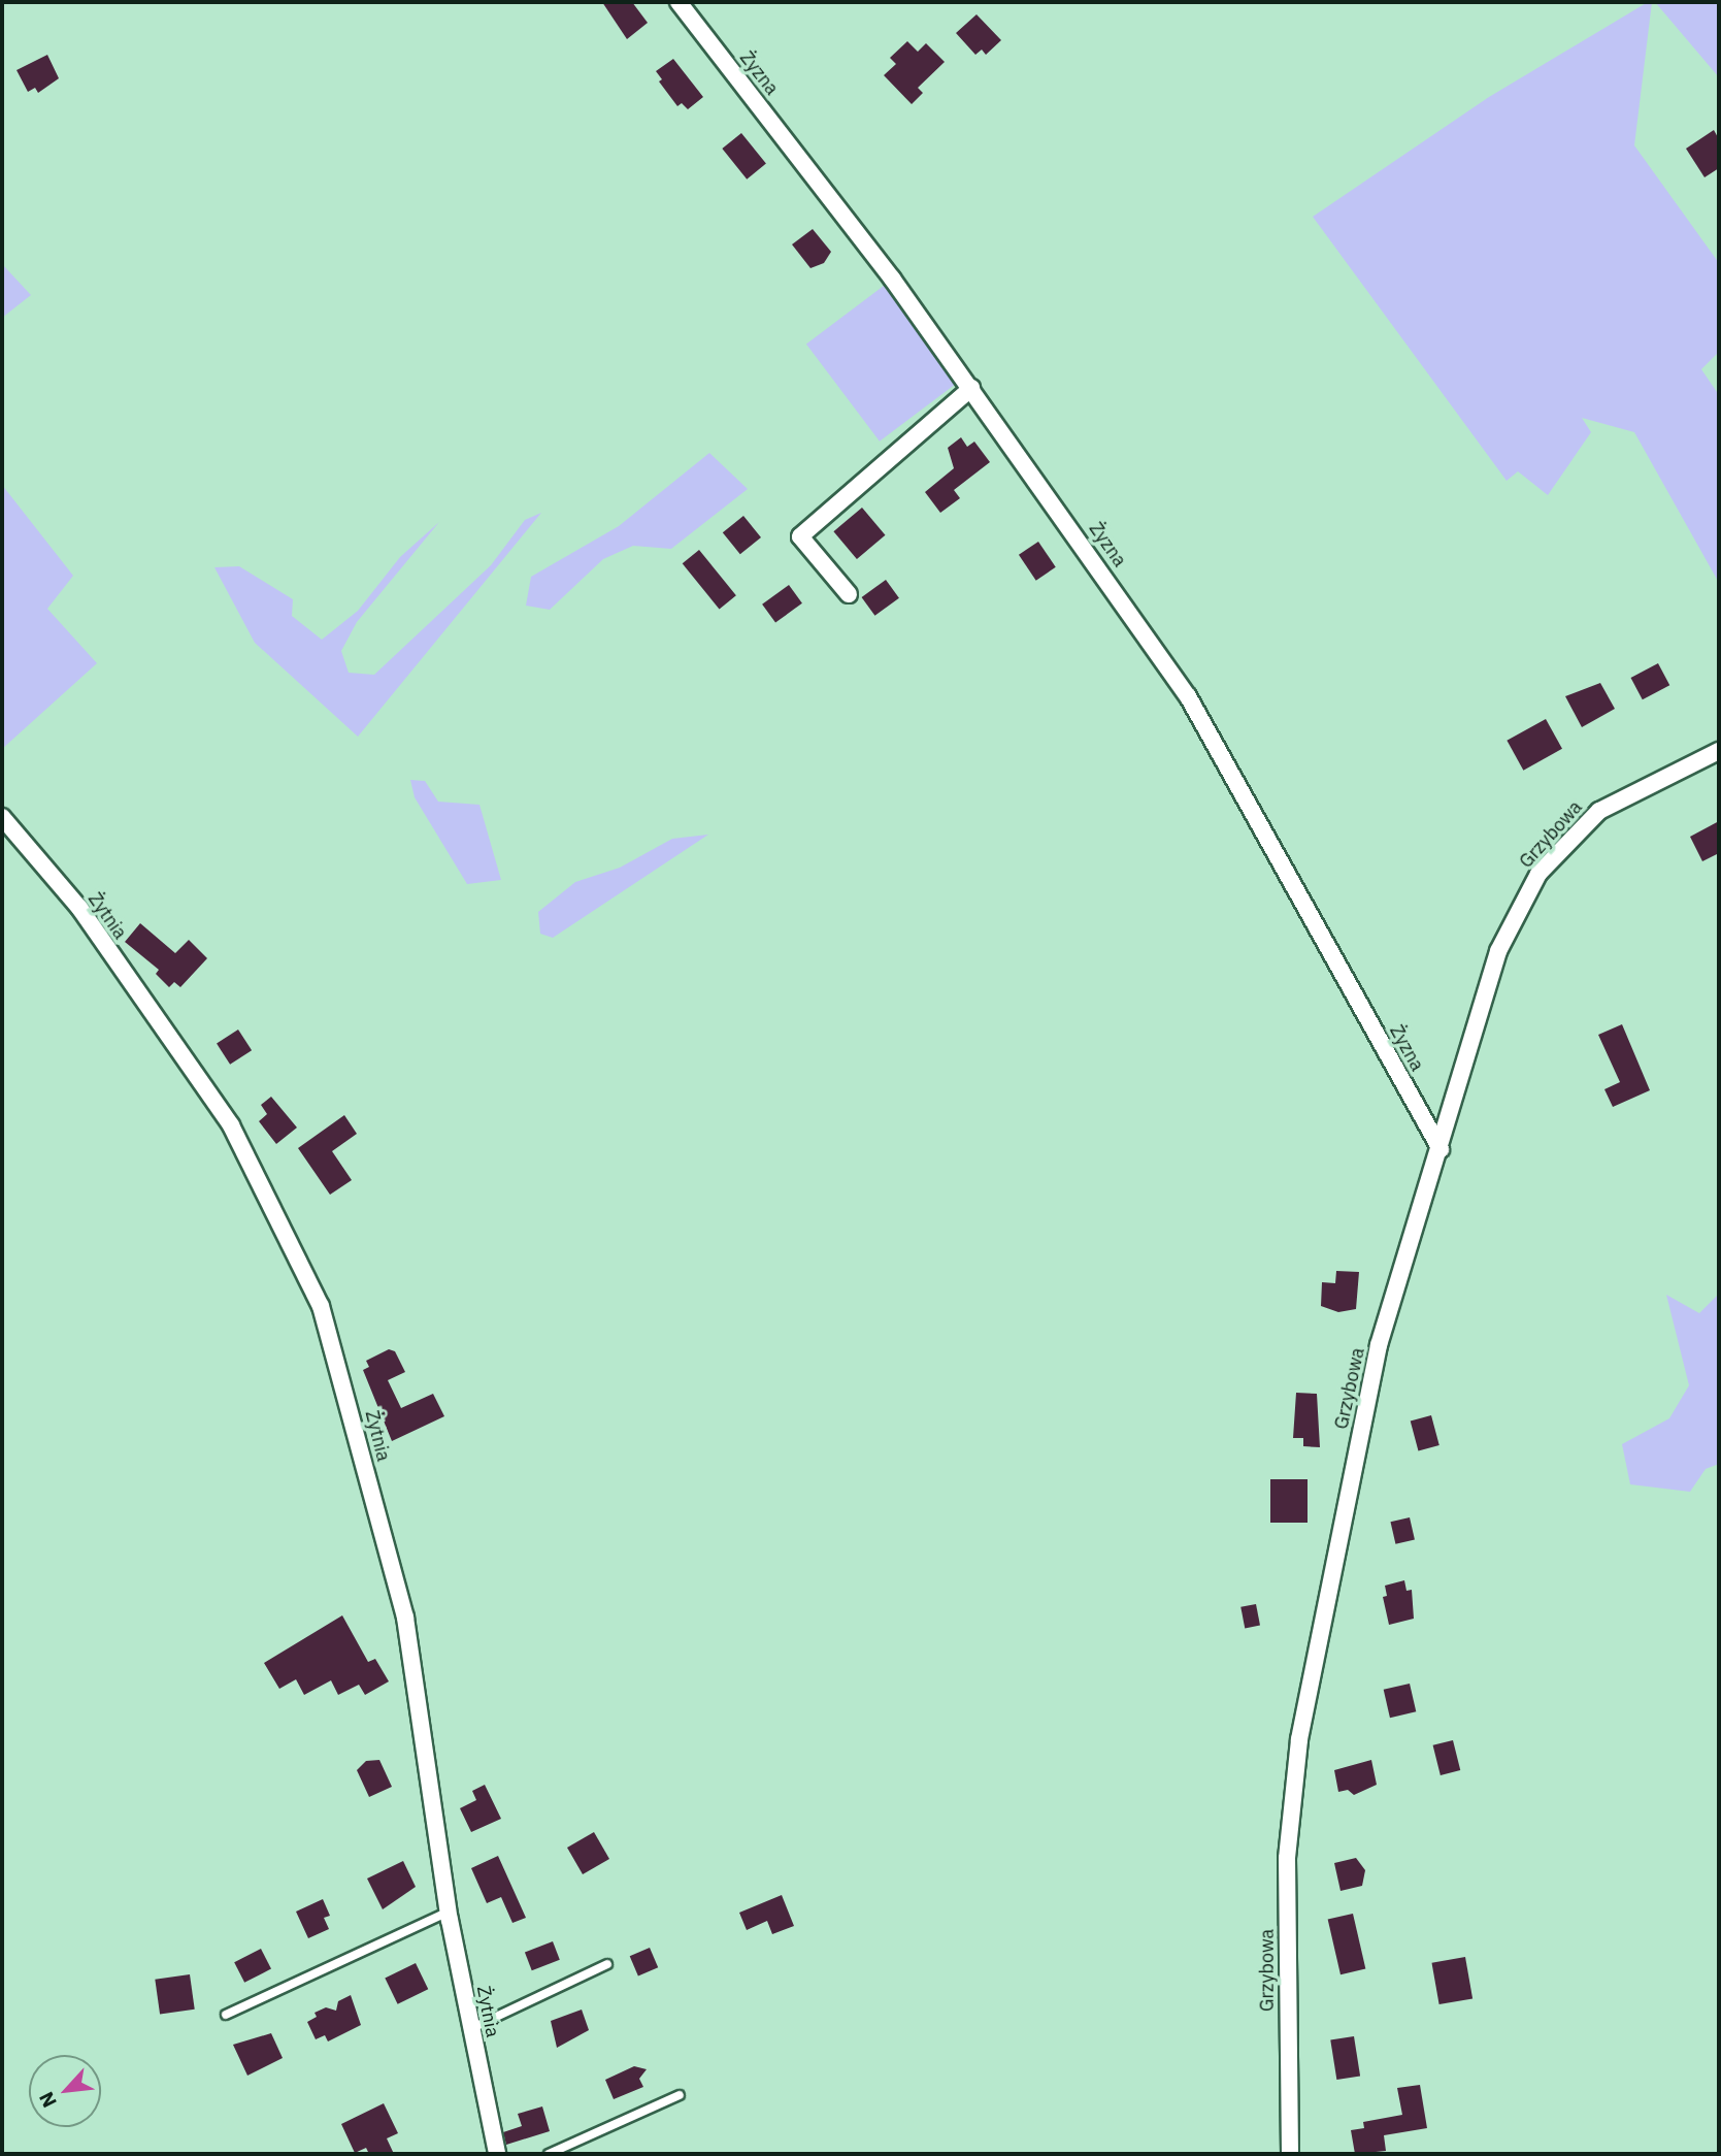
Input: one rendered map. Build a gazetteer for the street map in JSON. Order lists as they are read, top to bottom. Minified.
{"streets":{"street":["Żyzna","Grzybowa","Żytnia"]},"crossings":[["Żyzna","Grzybowa"]],"north":"bottom left"}
